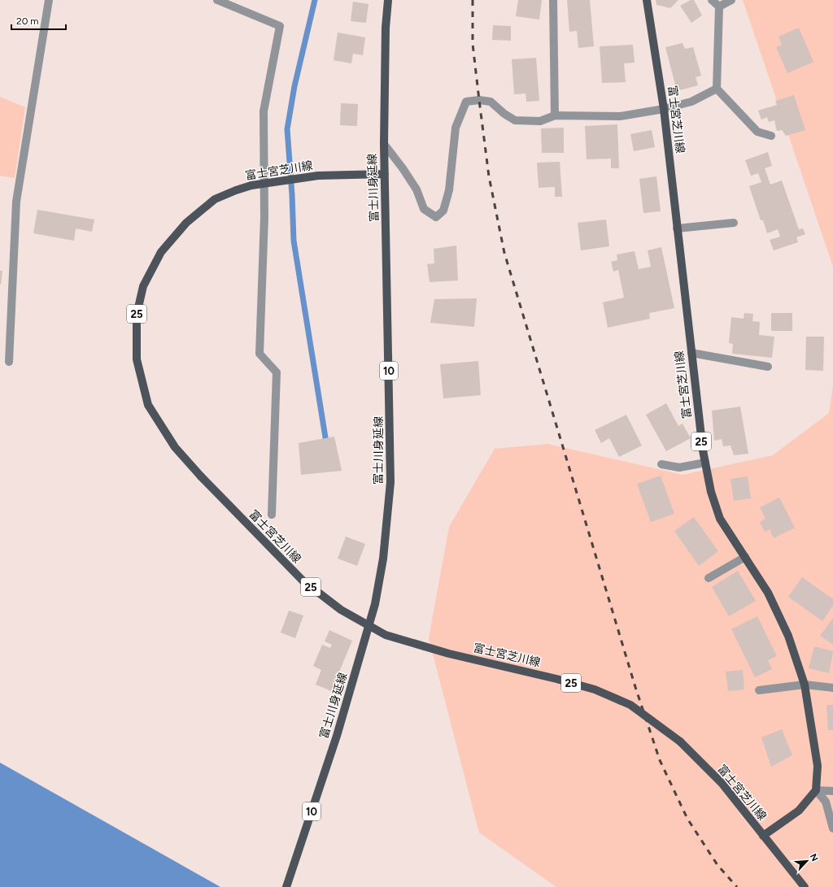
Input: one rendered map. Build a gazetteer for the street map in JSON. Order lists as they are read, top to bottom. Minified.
{"streets":{"main road":["富士宮芝川線","富士川身延線","25","10"]},"crossings":[["富士宮芝川線","富士川身延線"]],"scale_bar":"20 m","north":"top right"}
